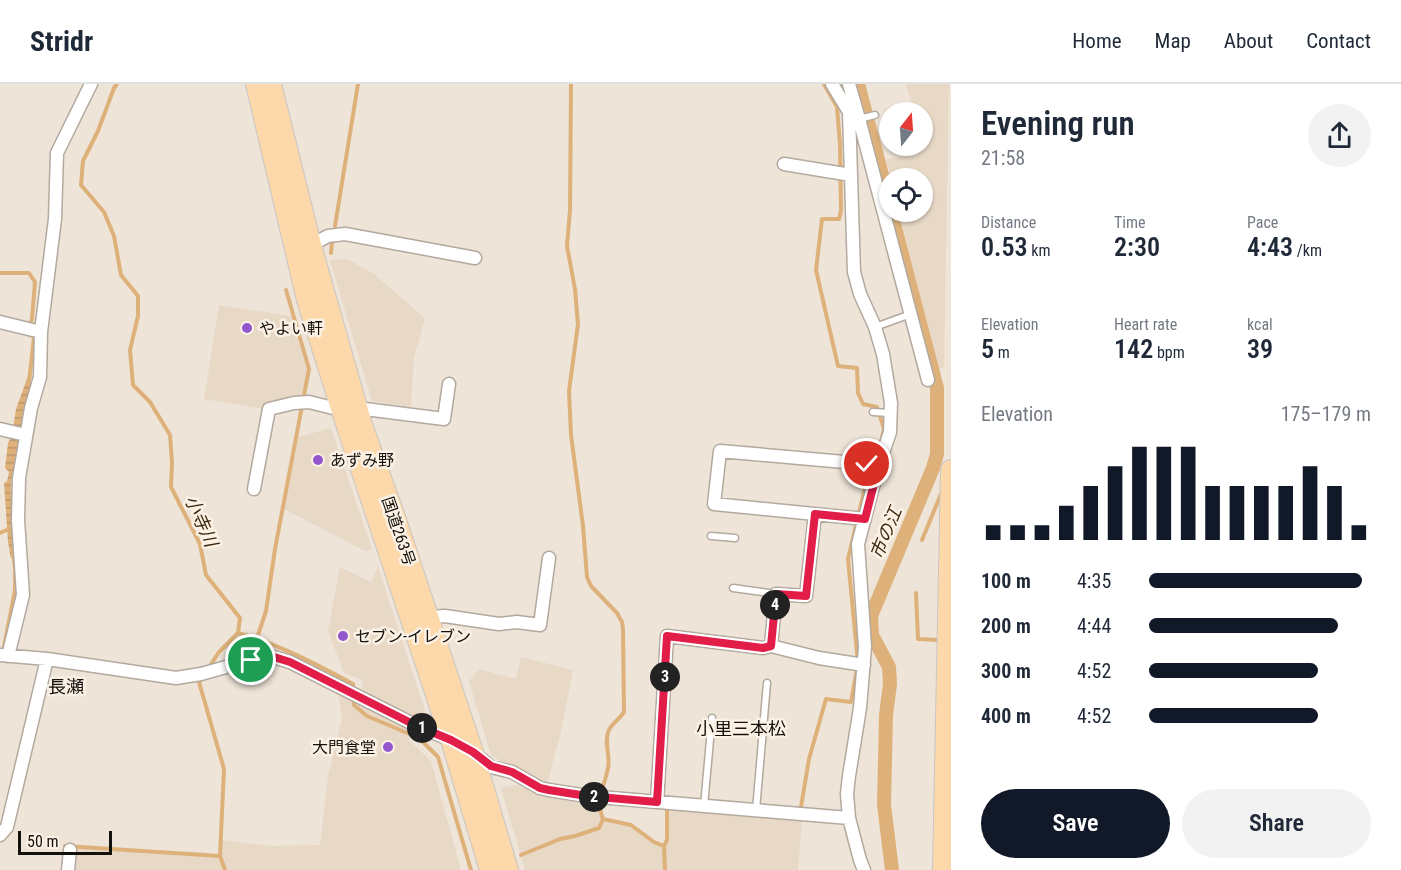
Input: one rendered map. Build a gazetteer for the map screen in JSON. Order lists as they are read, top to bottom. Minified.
{"streets":{"highway":["国道263号"]},"districts":["長瀬","小里三本松"],"water":["小寺川","市の江"],"places":["やよい軒","あずみ野","セブン-イレブン","大門食堂"],"scale_bar":"50 m","north":"top","page":{"header":"Stridr","nav":["Home","Map","About","Contact"],"heading":["Evening run","21:58"],"stats":[["Distance","0.53 km"],["Time","2:30"],["Pace","4:43 /km"],["Elevation","5 m"],["Heart rate","142 bpm"],["kcal","39"]],"chart":["Elevation","175–179 m"],"list":[{"name":"100 m","note":"4:35"},{"name":"200 m","note":"4:44"},{"name":"300 m","note":"4:52"},{"name":"400 m","note":"4:52"}],"pins":["4","3","1","2"],"buttons":["Save","Share"],"scale":"50 m"}}
